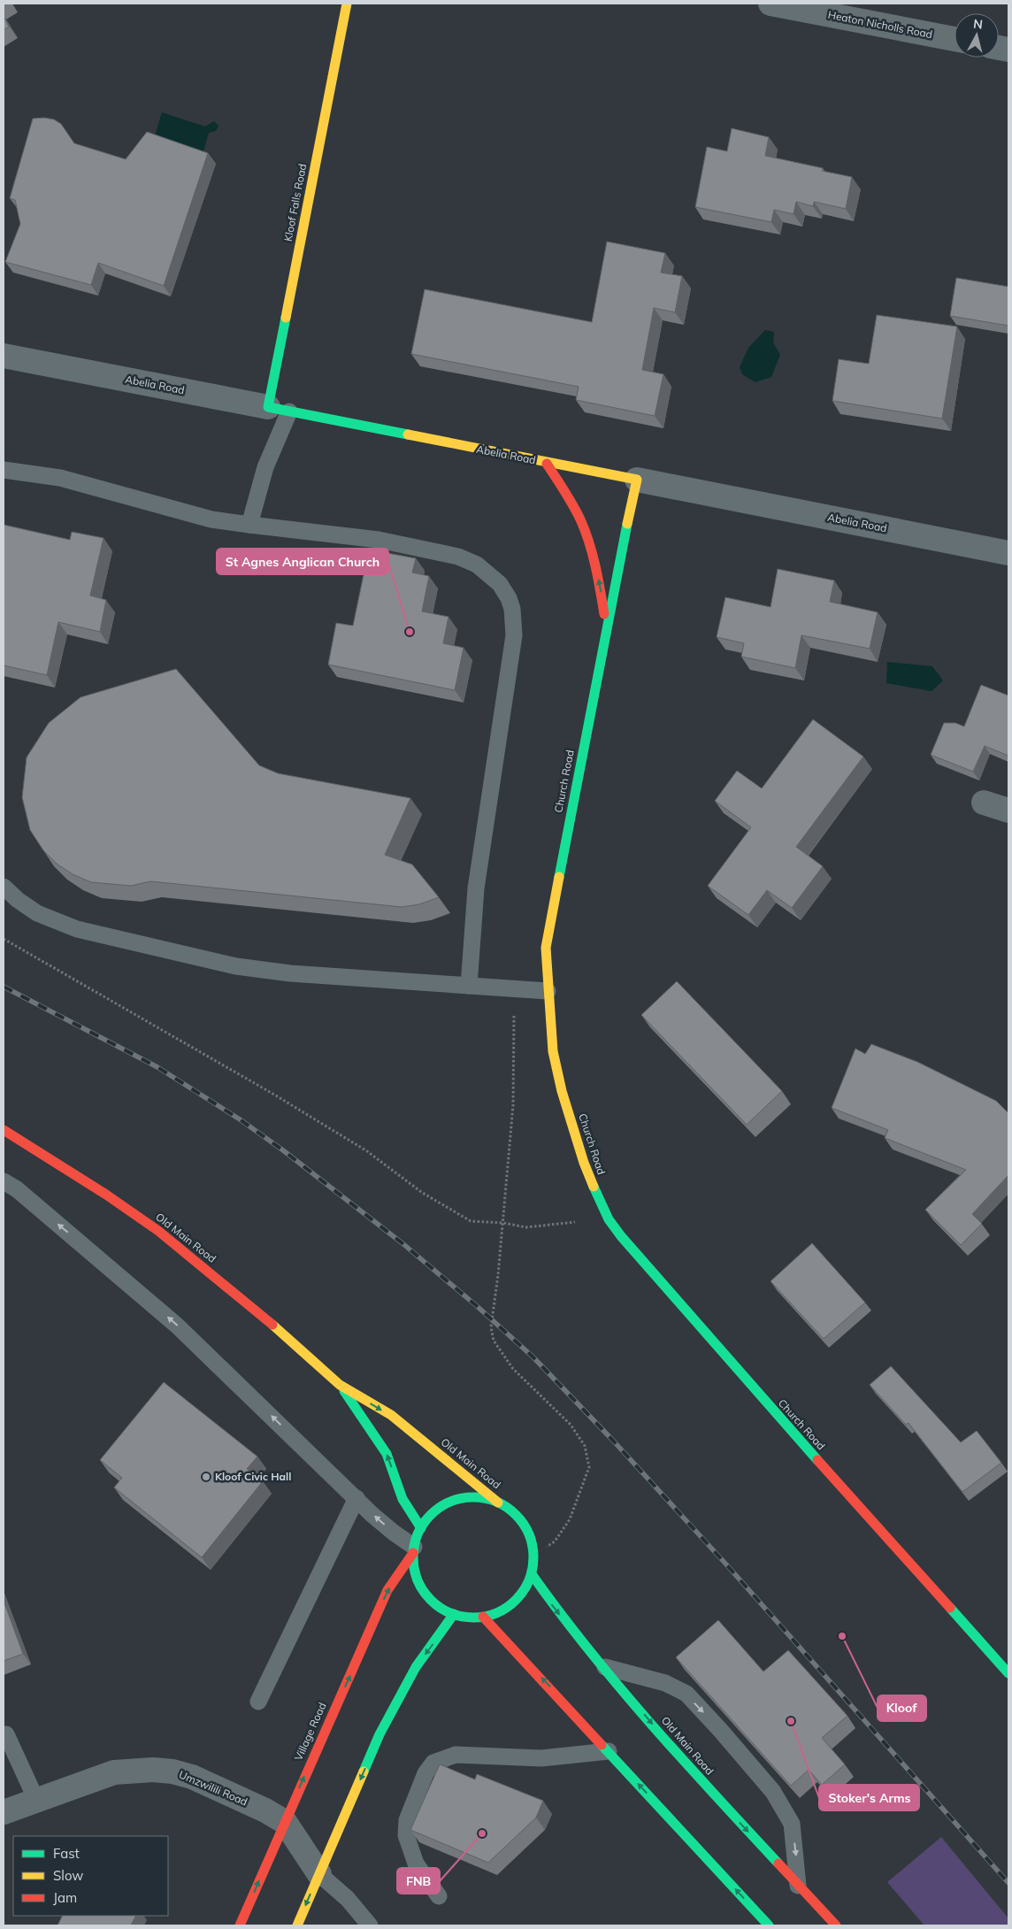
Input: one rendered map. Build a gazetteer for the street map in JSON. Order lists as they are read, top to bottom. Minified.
{"streets":{"main road":["Kloof Falls Road","Abelia Road","Church Road","Old Main Road","Village Road"],"street":["Heaton Nicholls Road","Umzwilili Road"]},"crossings":[["Kloof Falls Road","Abelia Road"],["Abelia Road","Church Road"],["Old Main Road","Village Road"],["Village Road","Umzwilili Road"]],"places":["St Agnes Anglican Church","Kloof Civic Hall","Kloof","Stoker's Arms","FNB"],"legend":["Fast","Slow","Jam"],"north":"top"}
